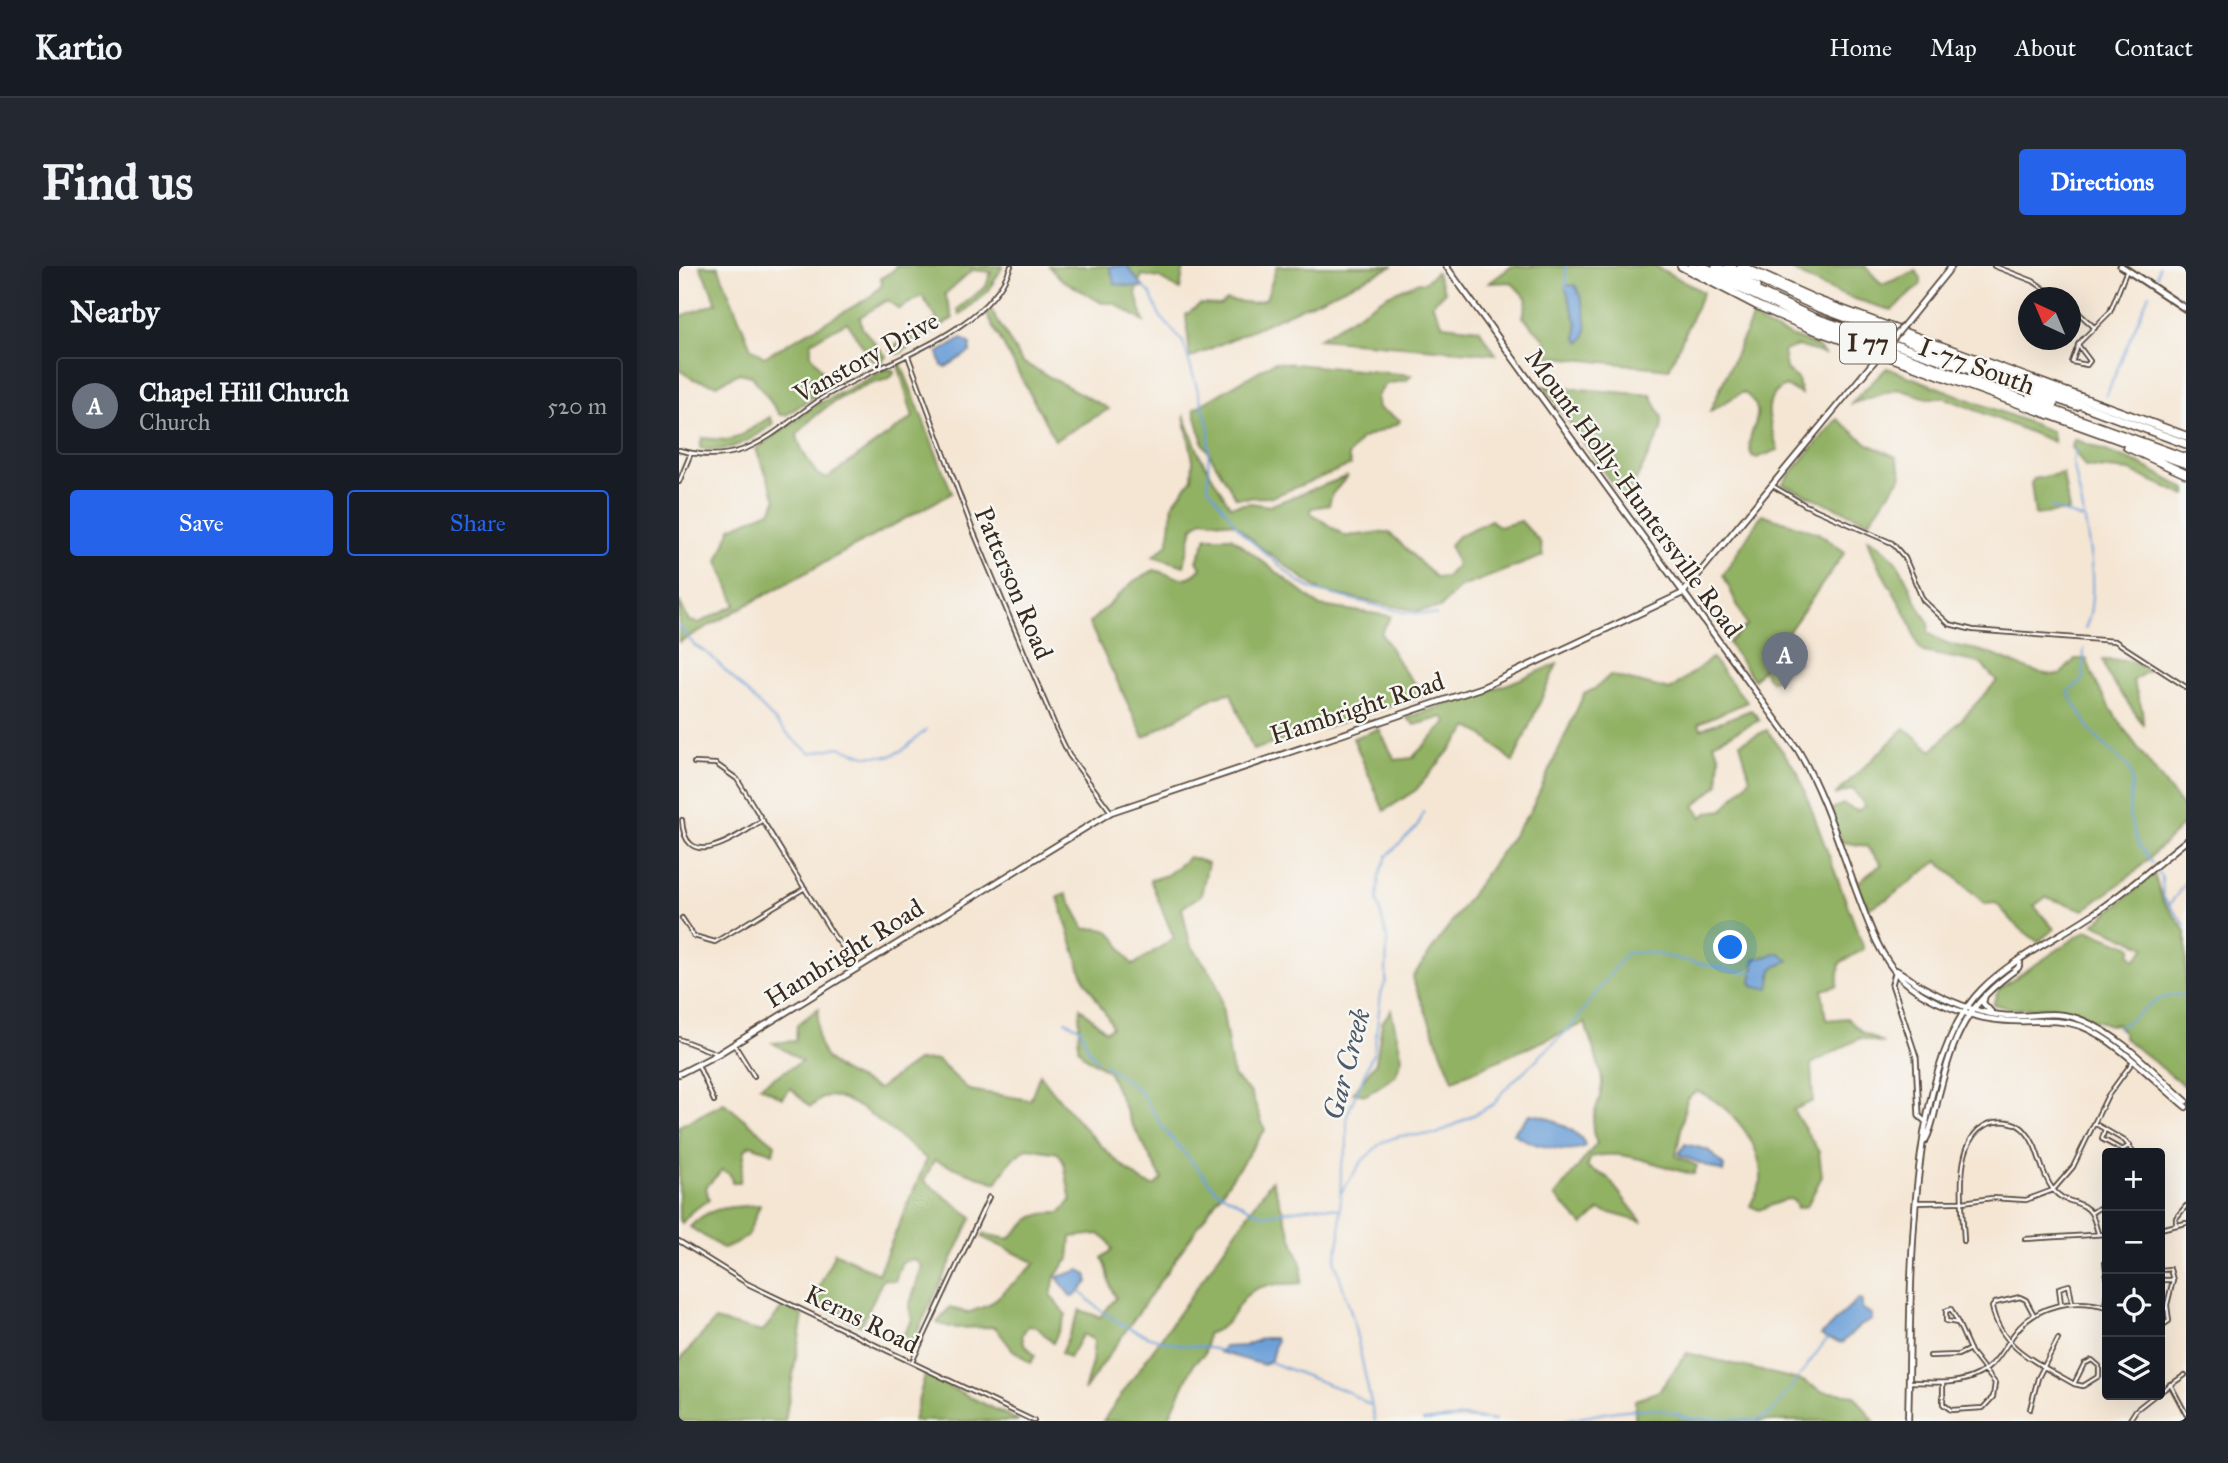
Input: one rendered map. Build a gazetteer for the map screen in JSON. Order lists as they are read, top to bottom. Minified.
{"streets":{"highway":["I 77","I-77 South"],"main road":["Mount Holly-Huntersville Road","Hambright Road"],"street":["Vanstory Drive","Patterson Road","Kerns Road"]},"crossings":[["I 77","I-77 South"],["Vanstory Drive","Patterson Road"],["Mount Holly-Huntersville Road","Hambright Road"],["Patterson Road","Hambright Road"]],"water":["Gar Creek"],"north":"top left","page":{"header":"Kartio","nav":["Home","Map","About","Contact"],"buttons":["Directions",["Save","Share"]],"title":"Find us","heading":"Nearby","list":[{"mark":"A","name":"Chapel Hill Church","note":"Church","value":"520 m"}],"pins":"A","map_buttons":["+","−"]}}
